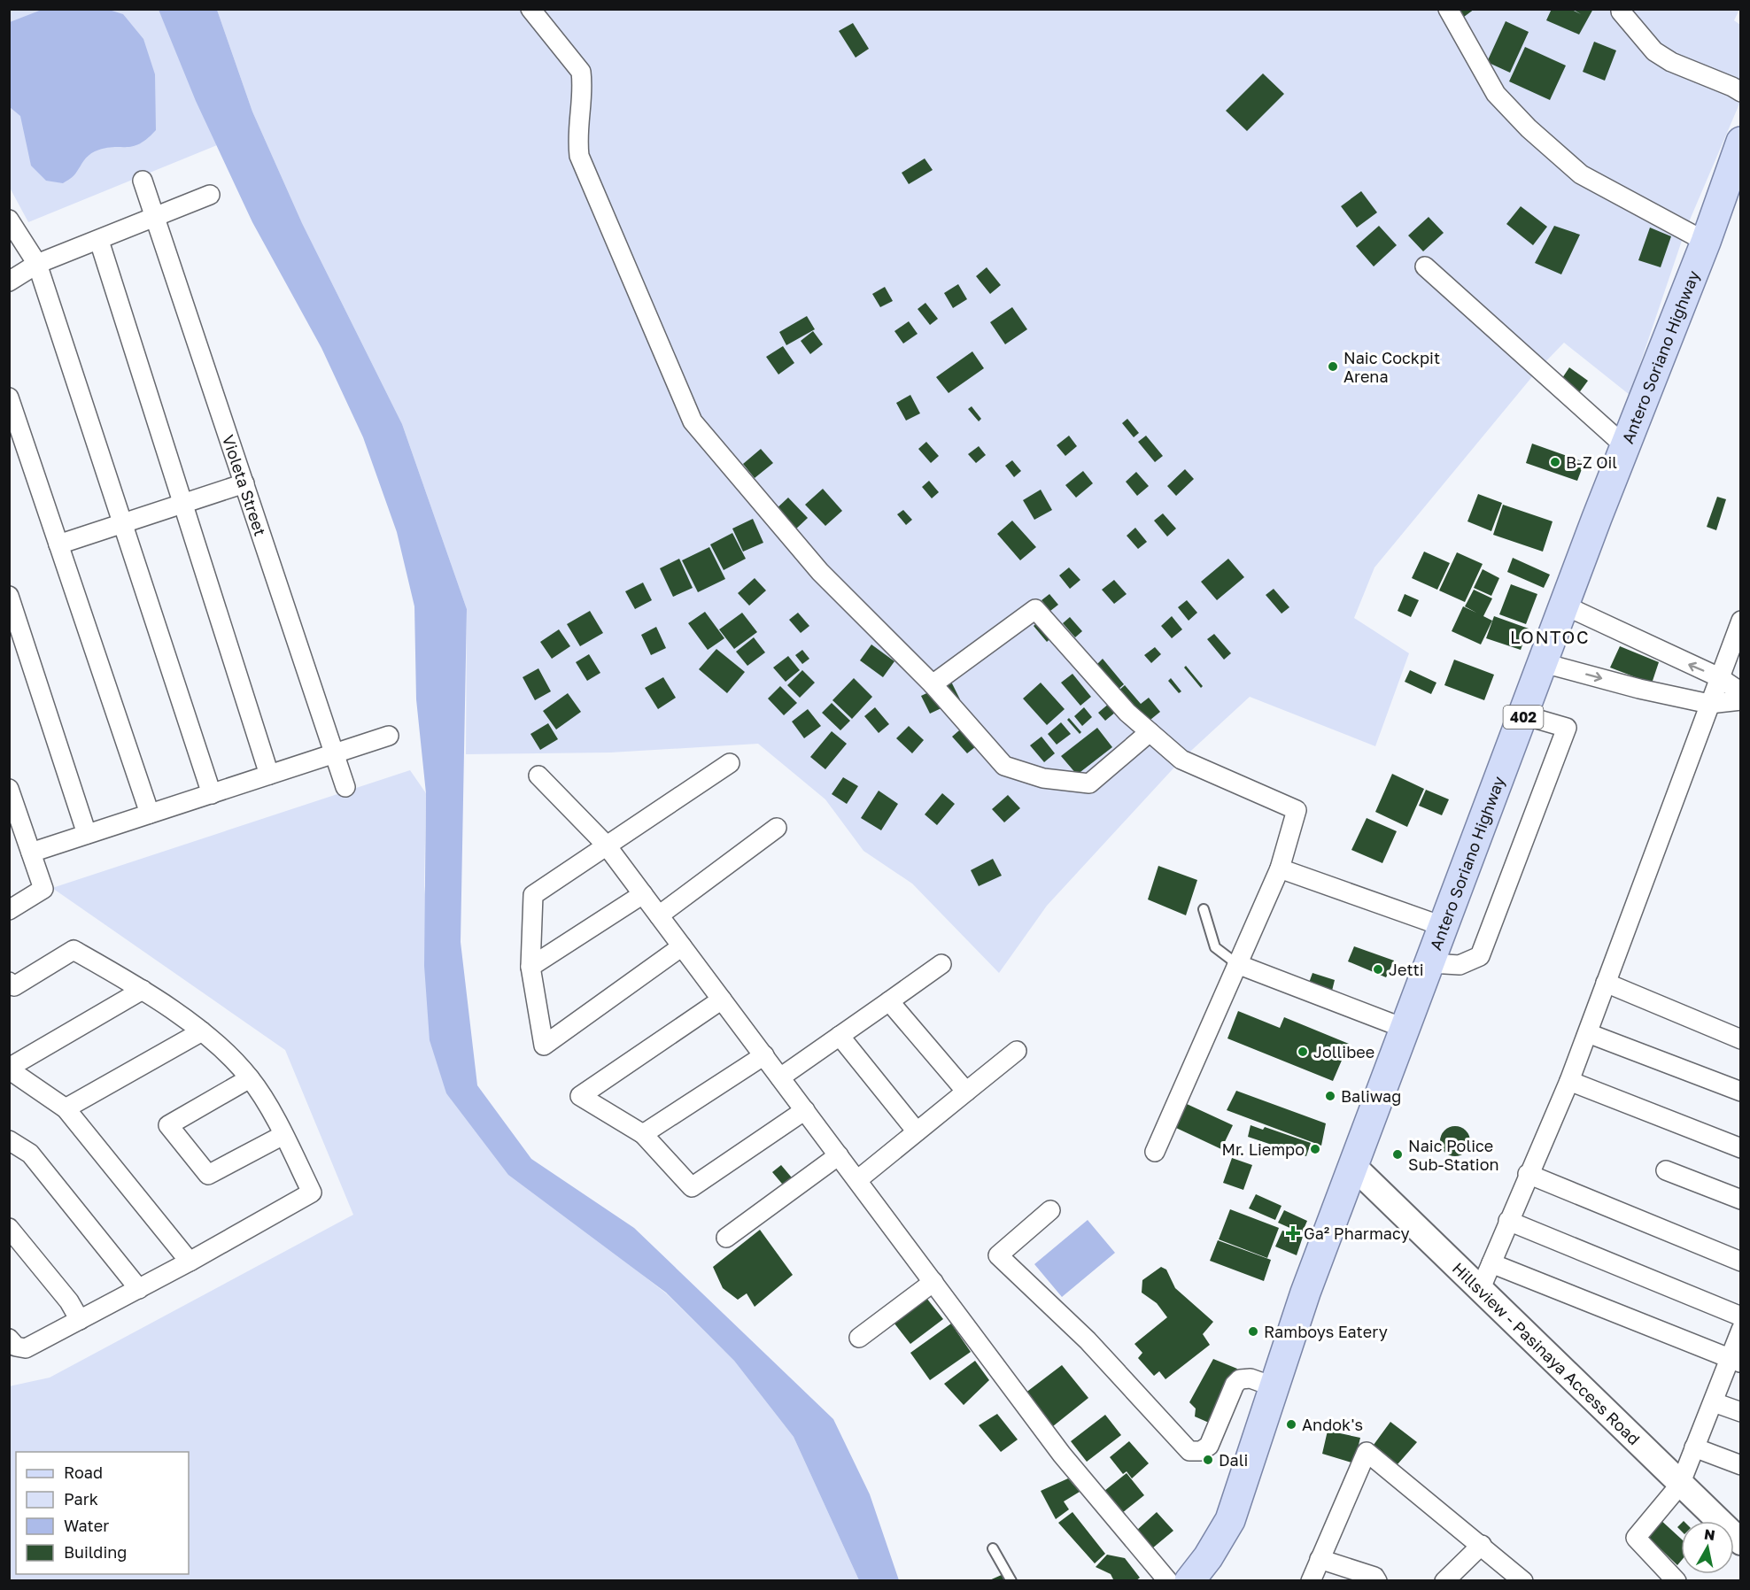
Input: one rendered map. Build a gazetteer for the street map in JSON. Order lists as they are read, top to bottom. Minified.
{"streets":{"main road":["Antero Soriano Highway","402"],"street":["Violeta Street","Hillsview - Pasinaya Access Road"]},"crossings":[["Antero Soriano Highway","Hillsview - Pasinaya Access Road"]],"districts":["LONTOC"],"places":{"other":["Naic Cockpit Arena","B-Z Oil","Jetti","Jollibee","Baliwag","Mr. Liempo","Naic Police Sub-Station","Ramboys Eatery","Andok's","Dali"],"health":["Ga² Pharmacy"]},"legend":["Road","Park","Water","Building"],"north":"top"}
